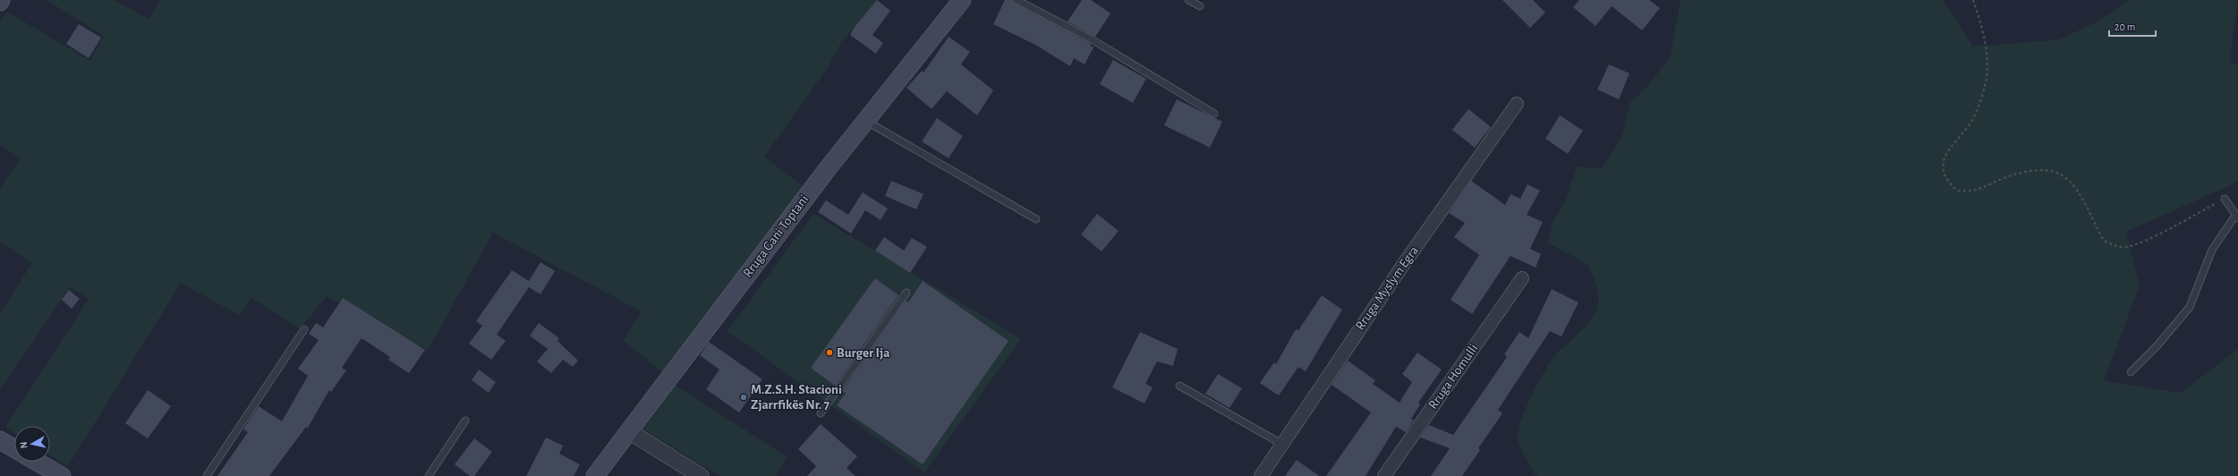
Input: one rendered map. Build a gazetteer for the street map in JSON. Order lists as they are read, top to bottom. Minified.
{"streets":{"main road":["Rruga Gani Toptani"],"street":["Rruga Myslym Egra","Rruga Homulli"]},"places":["Burger Ija","M.Z.S.H. Stacioni Zjarrfikës Nr. 7"],"scale_bar":"20 m","north":"left"}
